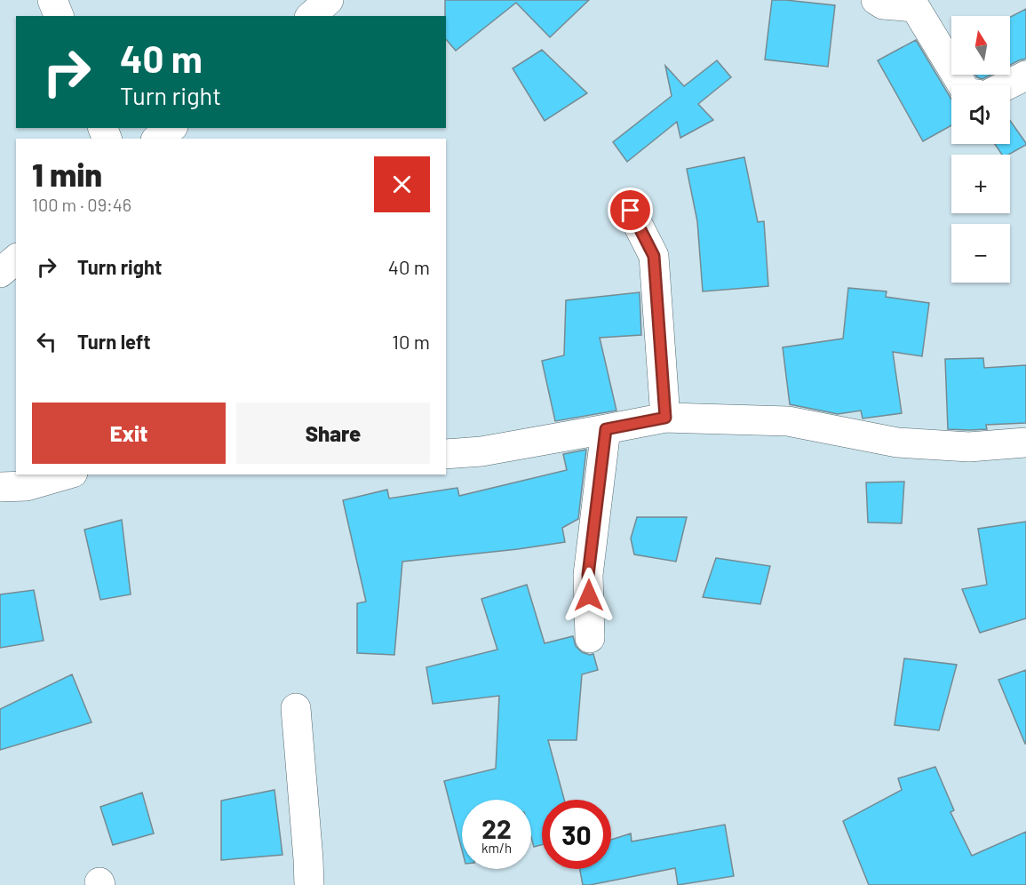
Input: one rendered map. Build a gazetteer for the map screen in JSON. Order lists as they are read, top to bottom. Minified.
{"north":"top","page":{"map_buttons":["+","−"],"turn":["40 m","Turn right"],"heading":["1 min","100 m · 09:46"],"list":[{"name":"Turn right","value":"40 m"},{"name":"Turn left","value":"10 m"}],"buttons":["Exit","Share"],"speed":"22 km/h","limit":"30"}}
